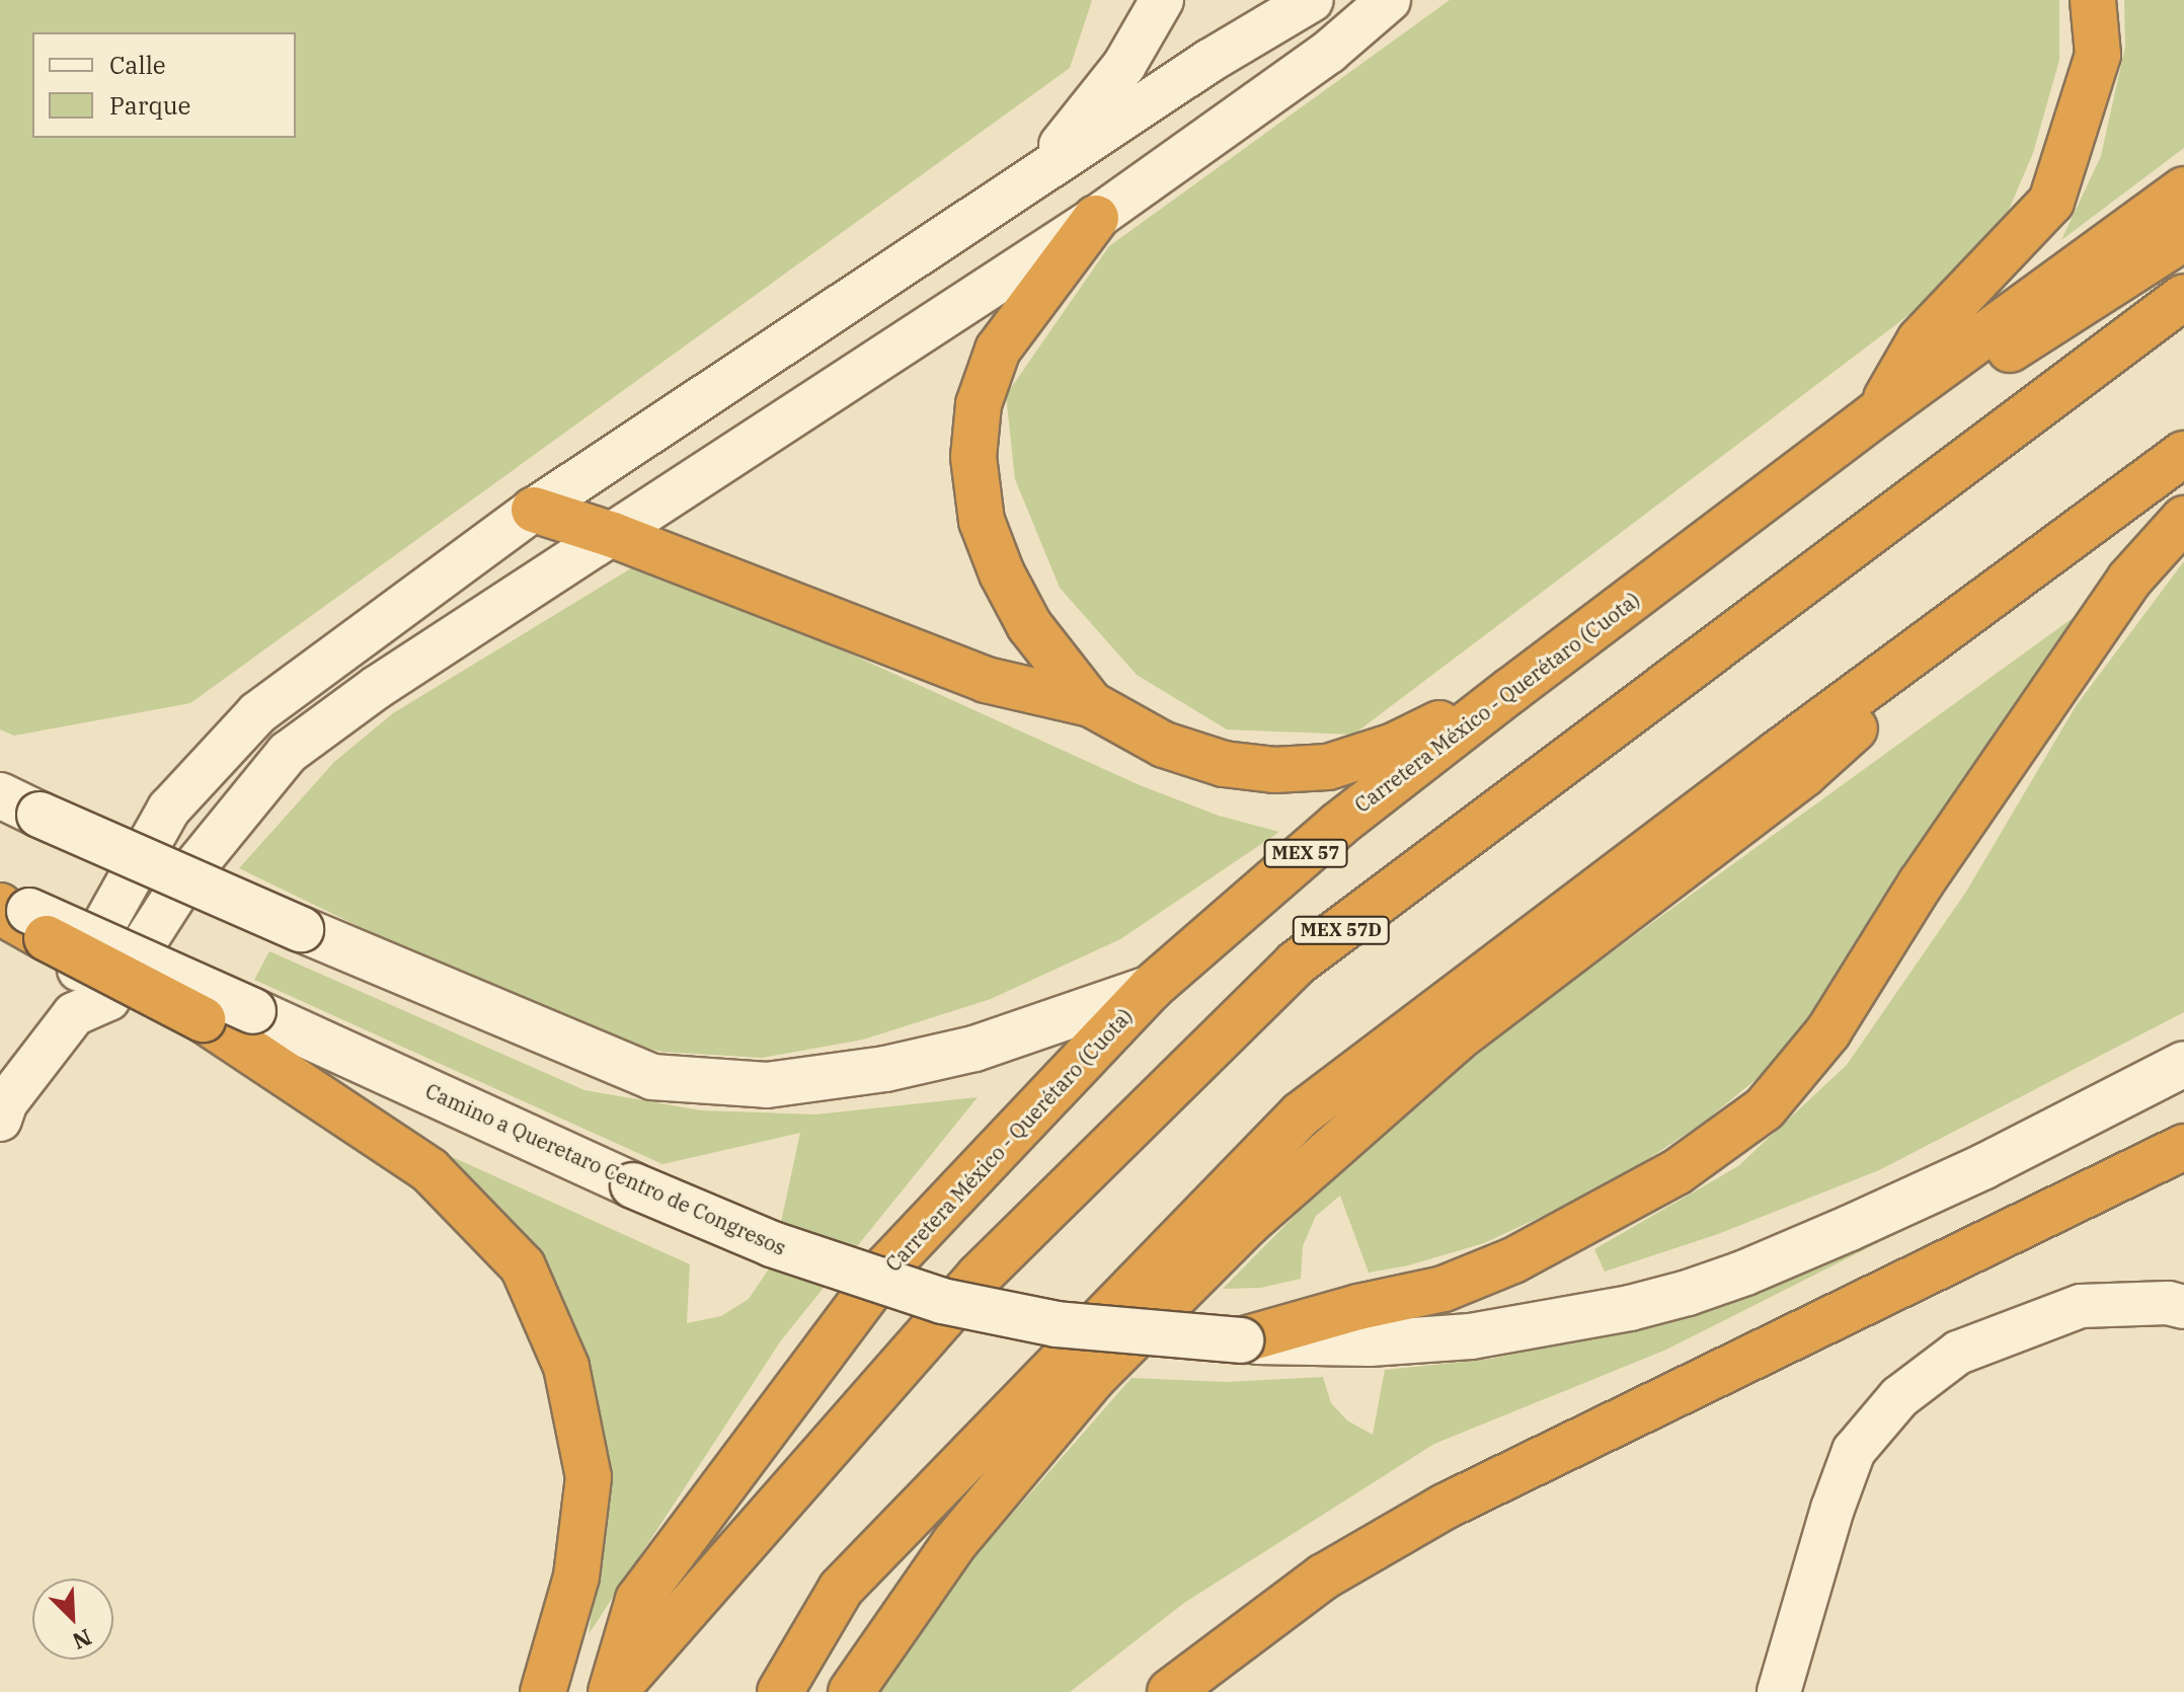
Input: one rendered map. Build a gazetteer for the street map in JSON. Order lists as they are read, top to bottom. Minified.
{"streets":{"highway":["Carretera México - Querétaro (Cuota)","MEX 57","MEX 57D"],"street":["Camino a Queretaro Centro de Congresos"]},"legend":["Calle","Parque"],"north":"bottom right"}
